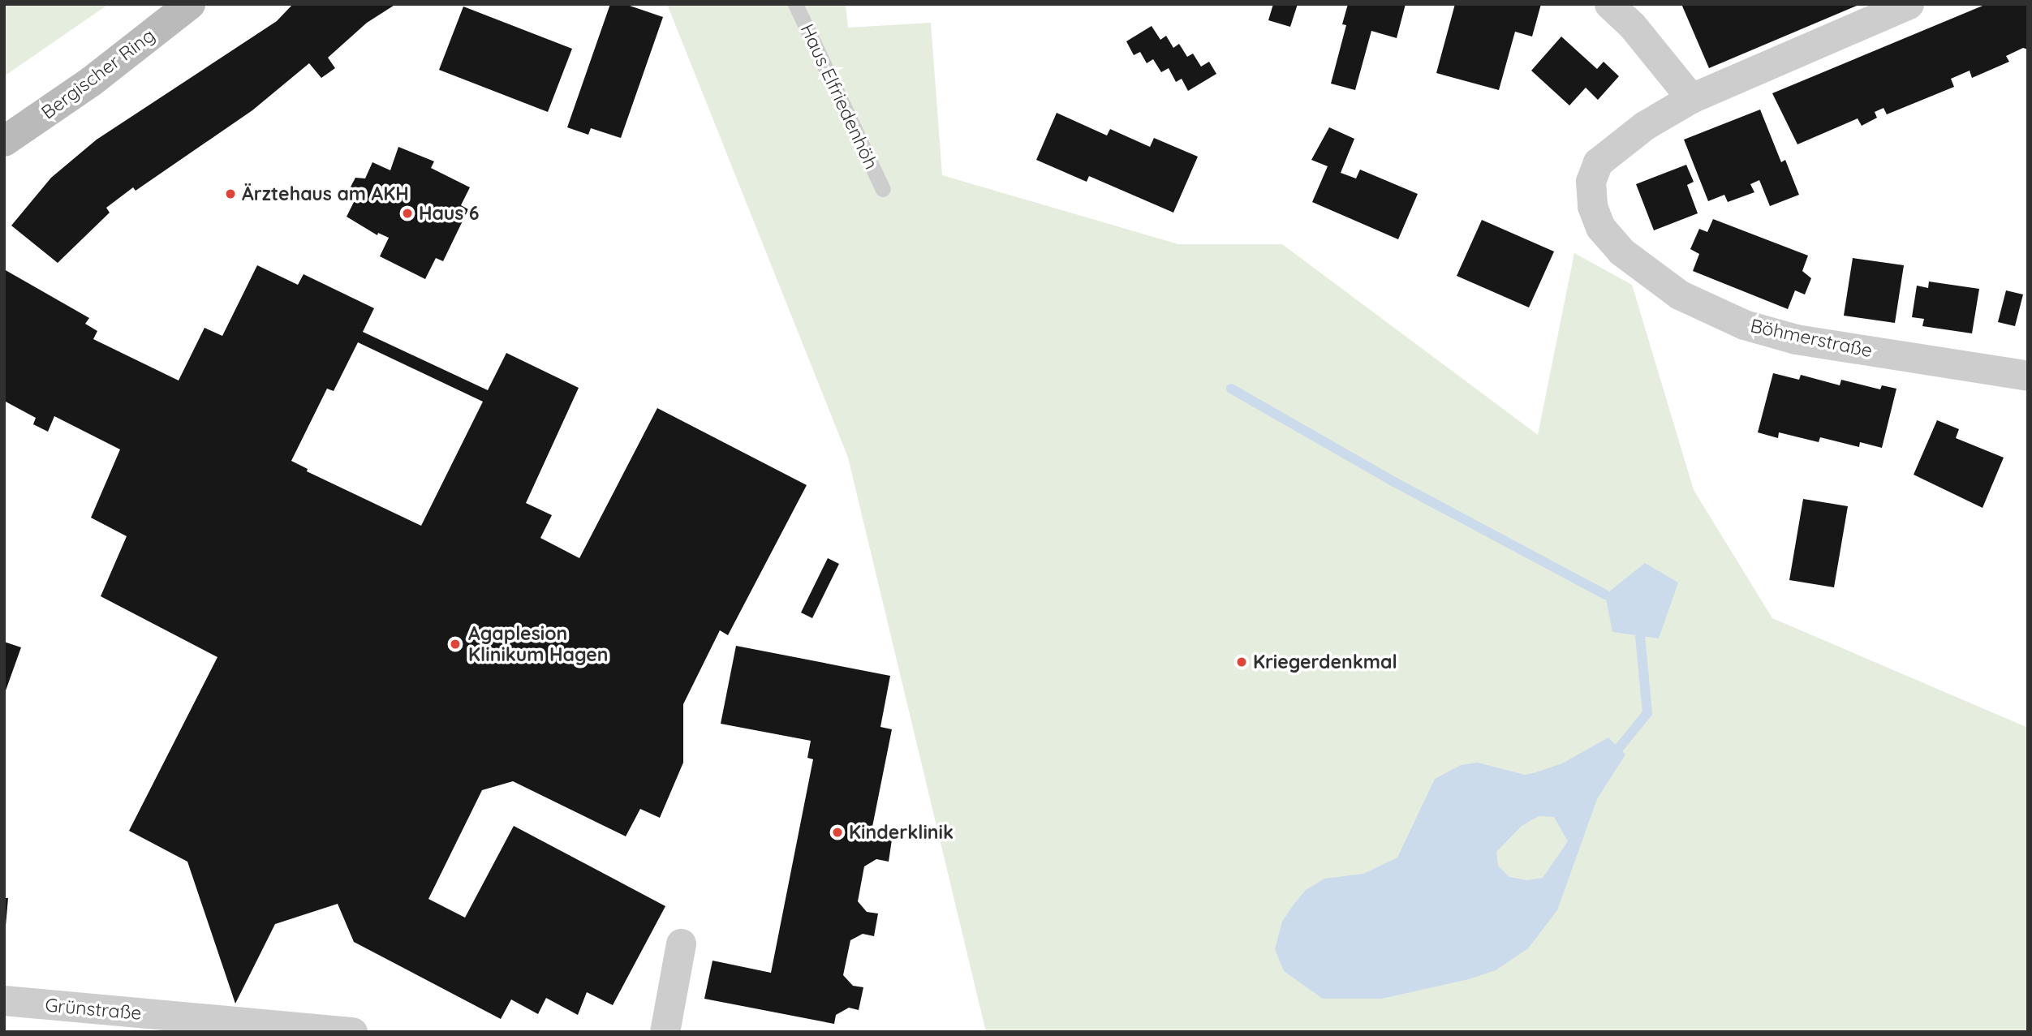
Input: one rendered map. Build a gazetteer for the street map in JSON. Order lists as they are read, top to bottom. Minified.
{"streets":{"main road":["Bergischer Ring"],"street":["Böhmerstraße","Grünstraße"],"lane":["Haus Elfriedenhöh"]},"places":["Ärztehaus am AKH","Haus 6","Agaplesion Klinikum Hagen","Kriegerdenkmal","Kinderklinik"]}
